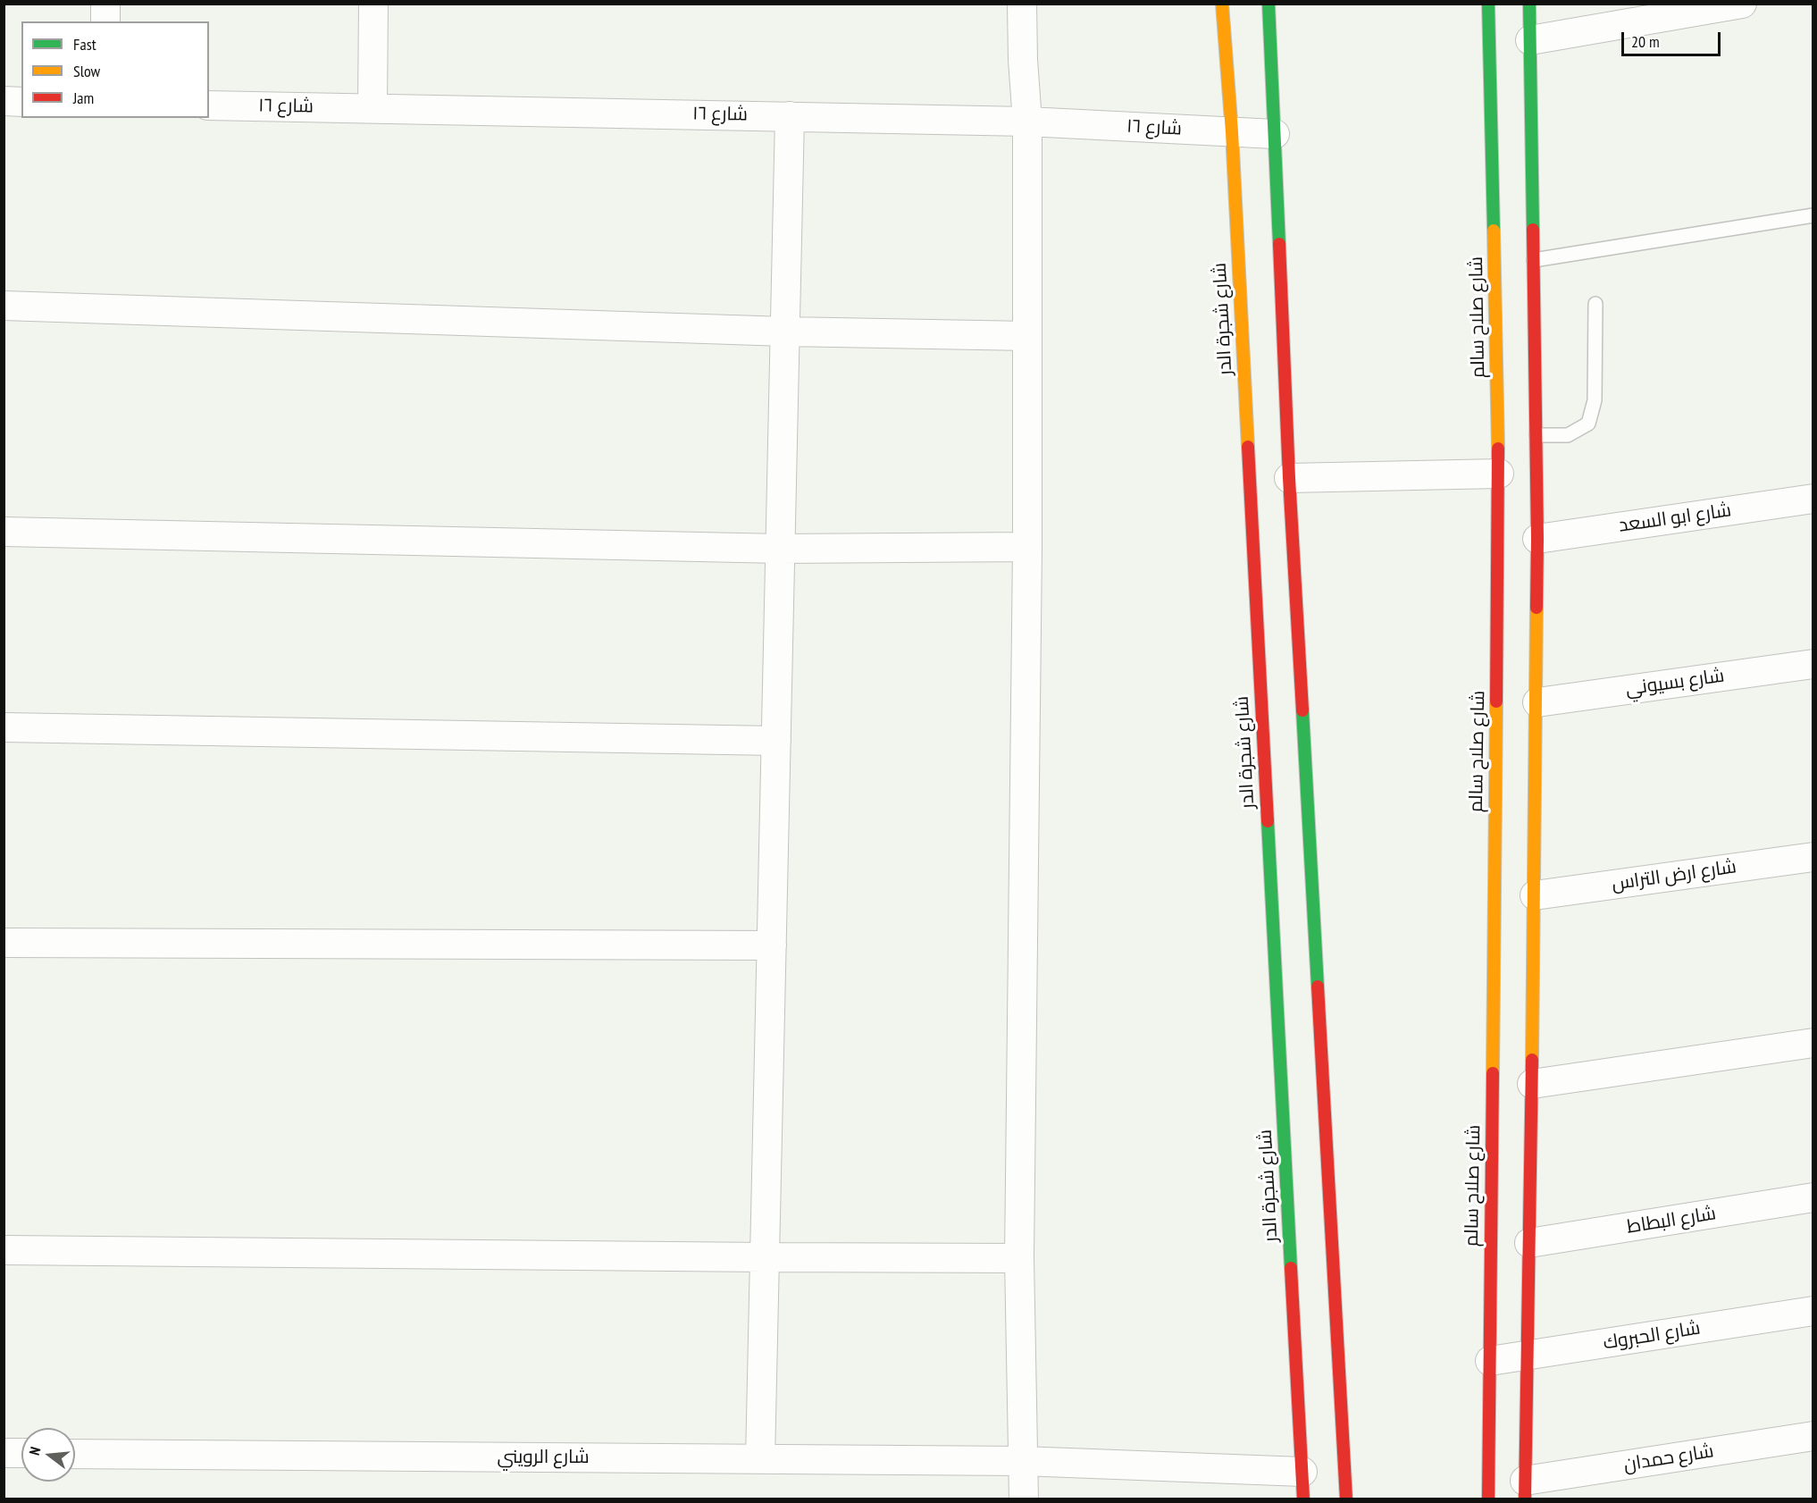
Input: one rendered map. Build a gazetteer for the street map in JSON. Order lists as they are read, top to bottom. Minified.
{"streets":{"main road":["شارع صلاح سالم","شارع شجرة الدر"],"street":["شارع ١٦","شارع ابو السعد","شارع بسيوني","شارع ارض التراس","شارع البطاط","شارع الحبروك","شارع الرويني","شارع حمدان"]},"crossings":[["شارع ١٦","شارع شجرة الدر"],["شارع صلاح سالم","شارع الحبروك"],["شارع شجرة الدر","شارع الرويني"]],"legend":["Fast","Slow","Jam"],"scale_bar":"20 m","north":"left"}
